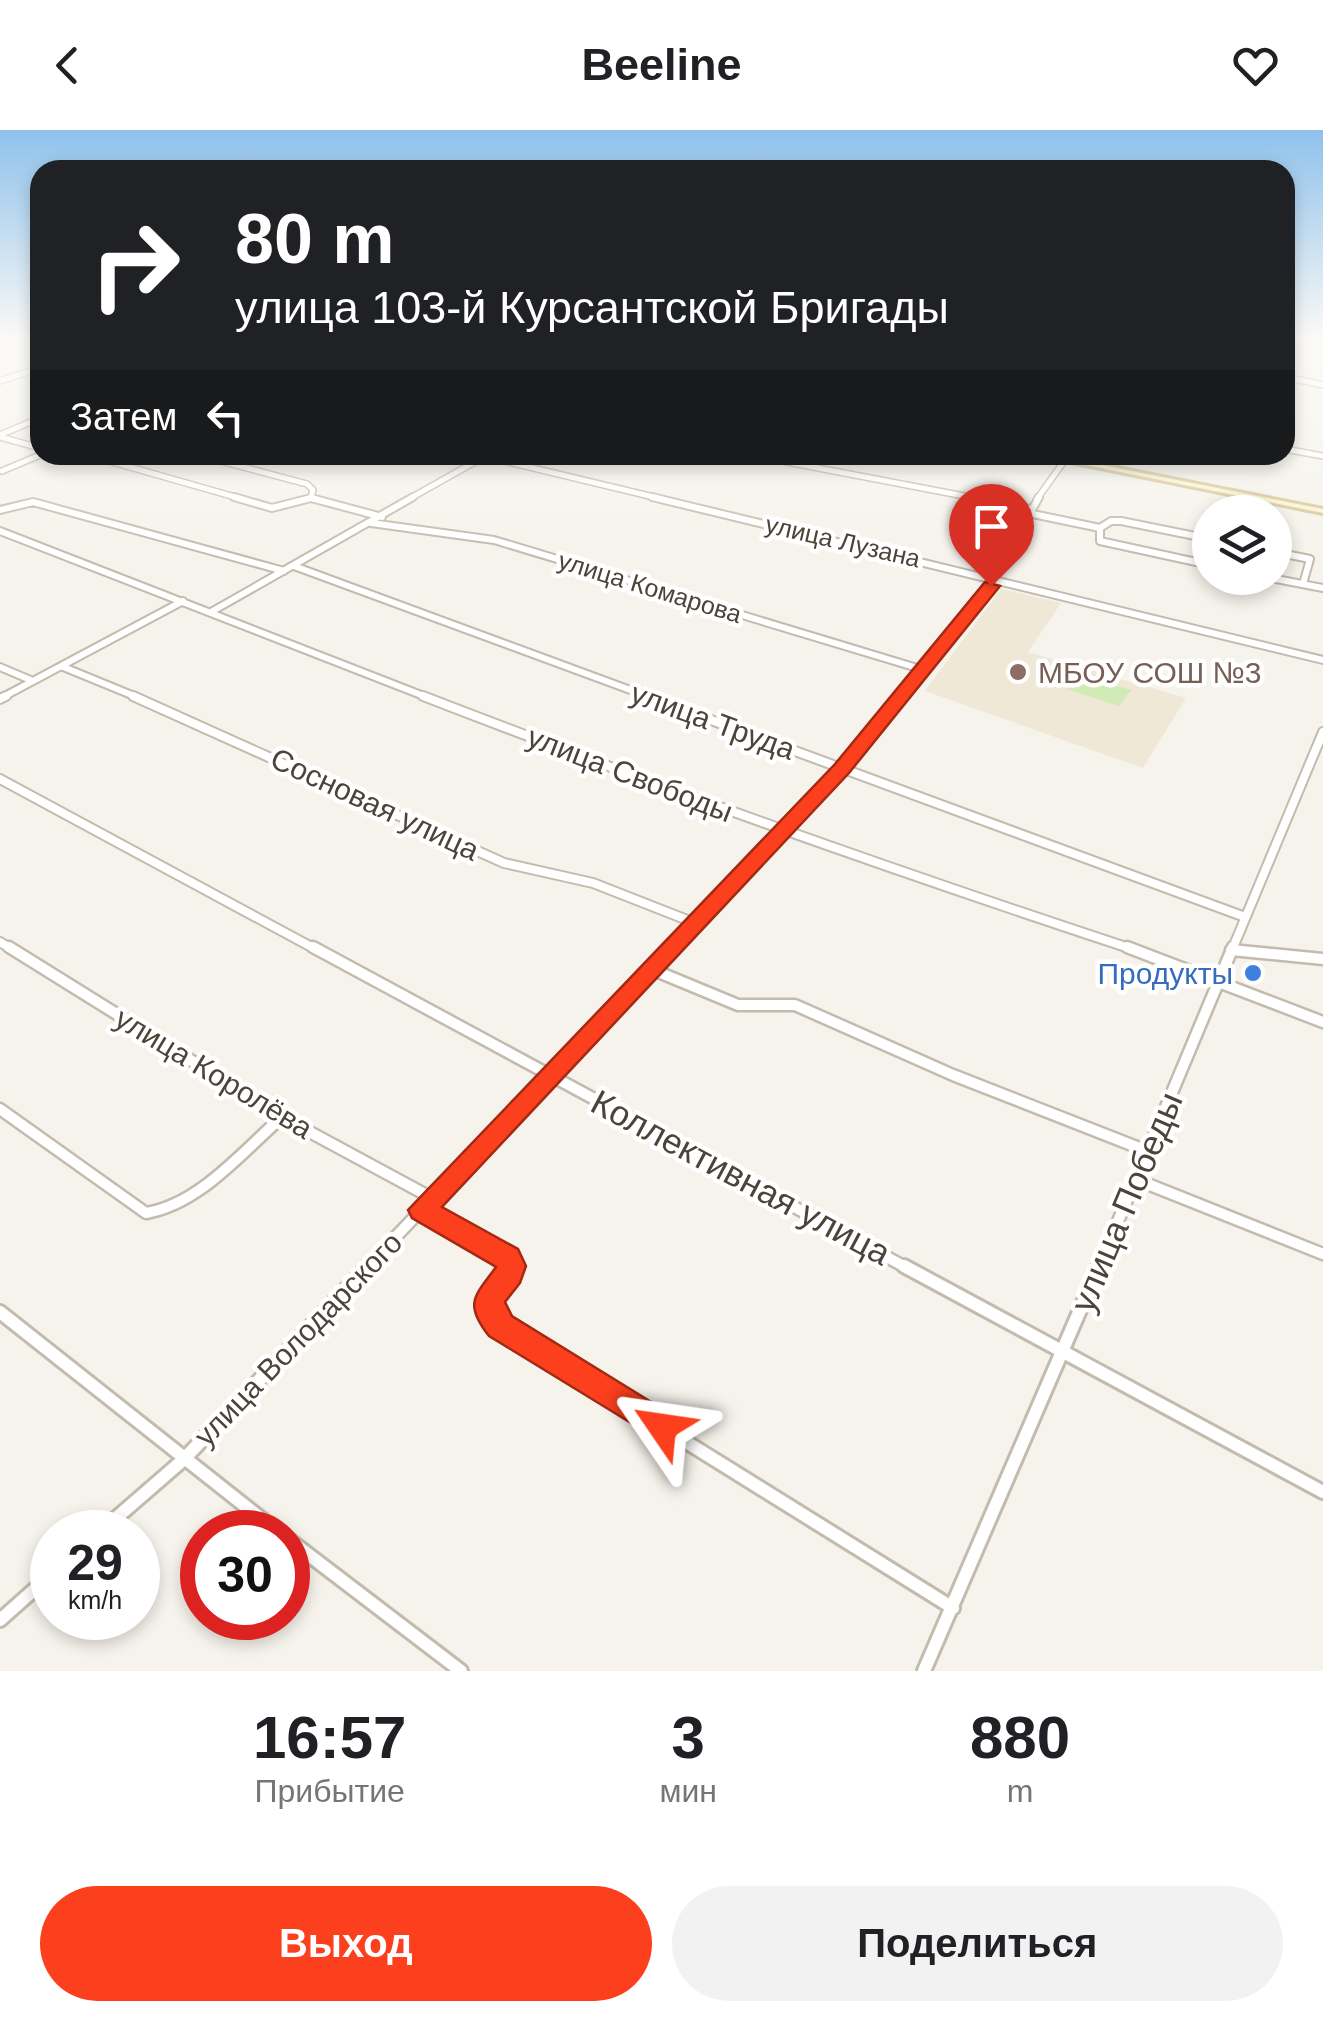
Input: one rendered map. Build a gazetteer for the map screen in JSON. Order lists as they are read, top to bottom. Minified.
{"streets":{"street":["улица Лузана","улица Комарова","улица Труда","улица Свободы","Сосновая улица","улица Королёва","Коллективная улица","улица Победы","улица Володарского"]},"crossings":[["улица Лузана","улица Володарского"],["улица Комарова","улица Володарского"],["улица Труда","улица Победы"],["улица Труда","улица Володарского"],["улица Свободы","улица Победы"],["улица Свободы","улица Володарского"],["Сосновая улица","улица Володарского"],["улица Королёва","улица Володарского"],["Коллективная улица","улица Победы"],["Коллективная улица","улица Володарского"]],"places":["МБОУ СОШ №3","Продукты"],"page":{"header":"Beeline","turn":["80 m","улица 103-й Курсантской Бригады"],"then":"Затем","speed":"29 km/h","limit":"30","eta":["16:57","Прибытие","3","мин","880","m"],"buttons":["Выход","Поделиться"]}}
